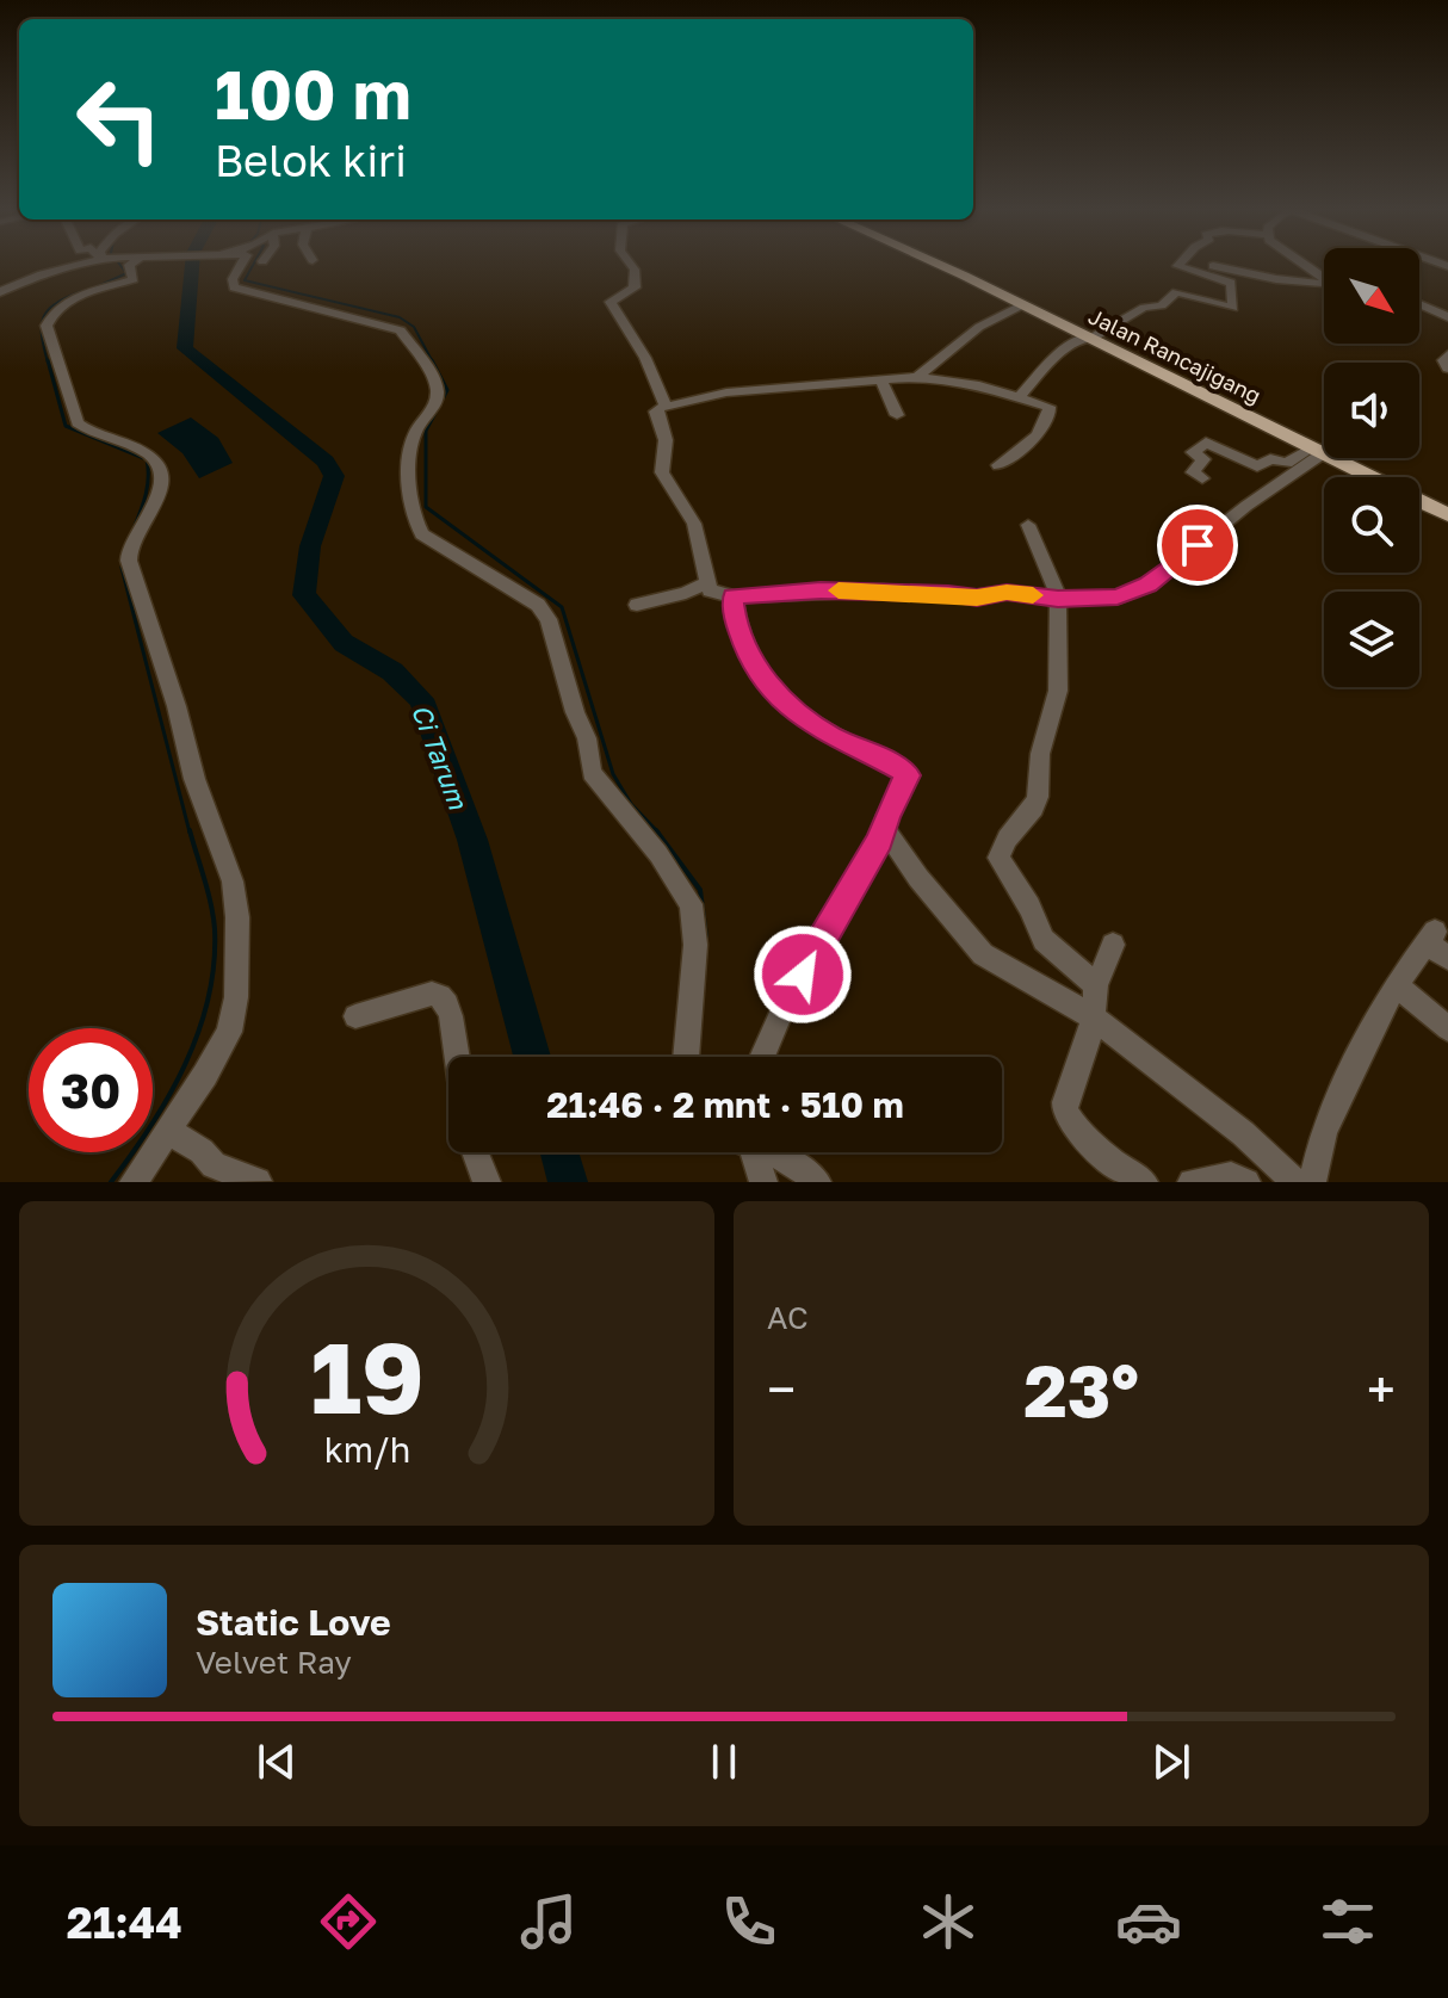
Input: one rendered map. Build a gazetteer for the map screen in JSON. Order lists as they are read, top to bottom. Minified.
{"streets":{"main road":["Jalan Rancajigang"]},"water":["Ci Tarum"],"north":"bottom right","page":{"turn":["100 m","Belok kiri"],"limit":"30","trip":"21:46 · 2 mnt · 510 m","tile":"AC","heat":["−","23°","+"],"song":["Static Love","Velvet Ray"],"tabs":"21:44","gauge":["19","km/h"]}}
